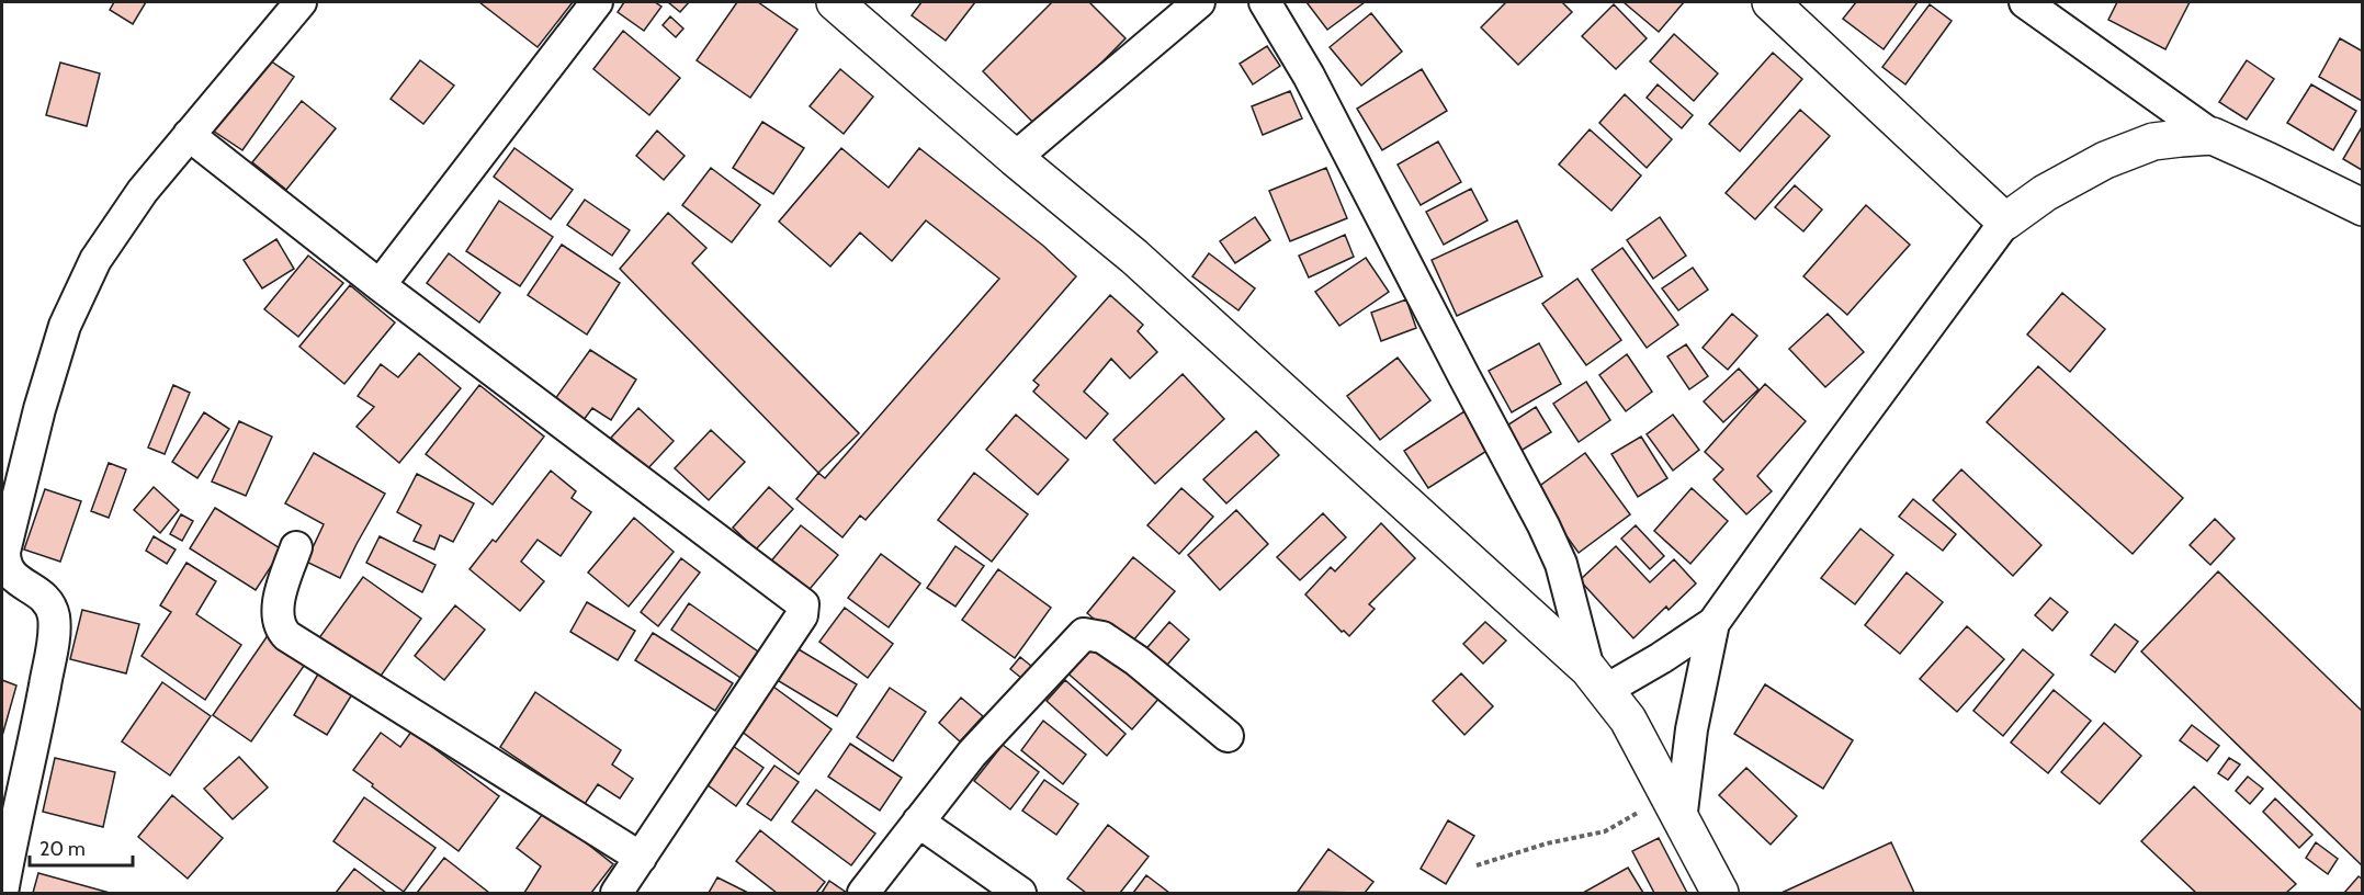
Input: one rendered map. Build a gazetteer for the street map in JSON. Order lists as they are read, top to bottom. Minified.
{"scale_bar":"20 m"}
